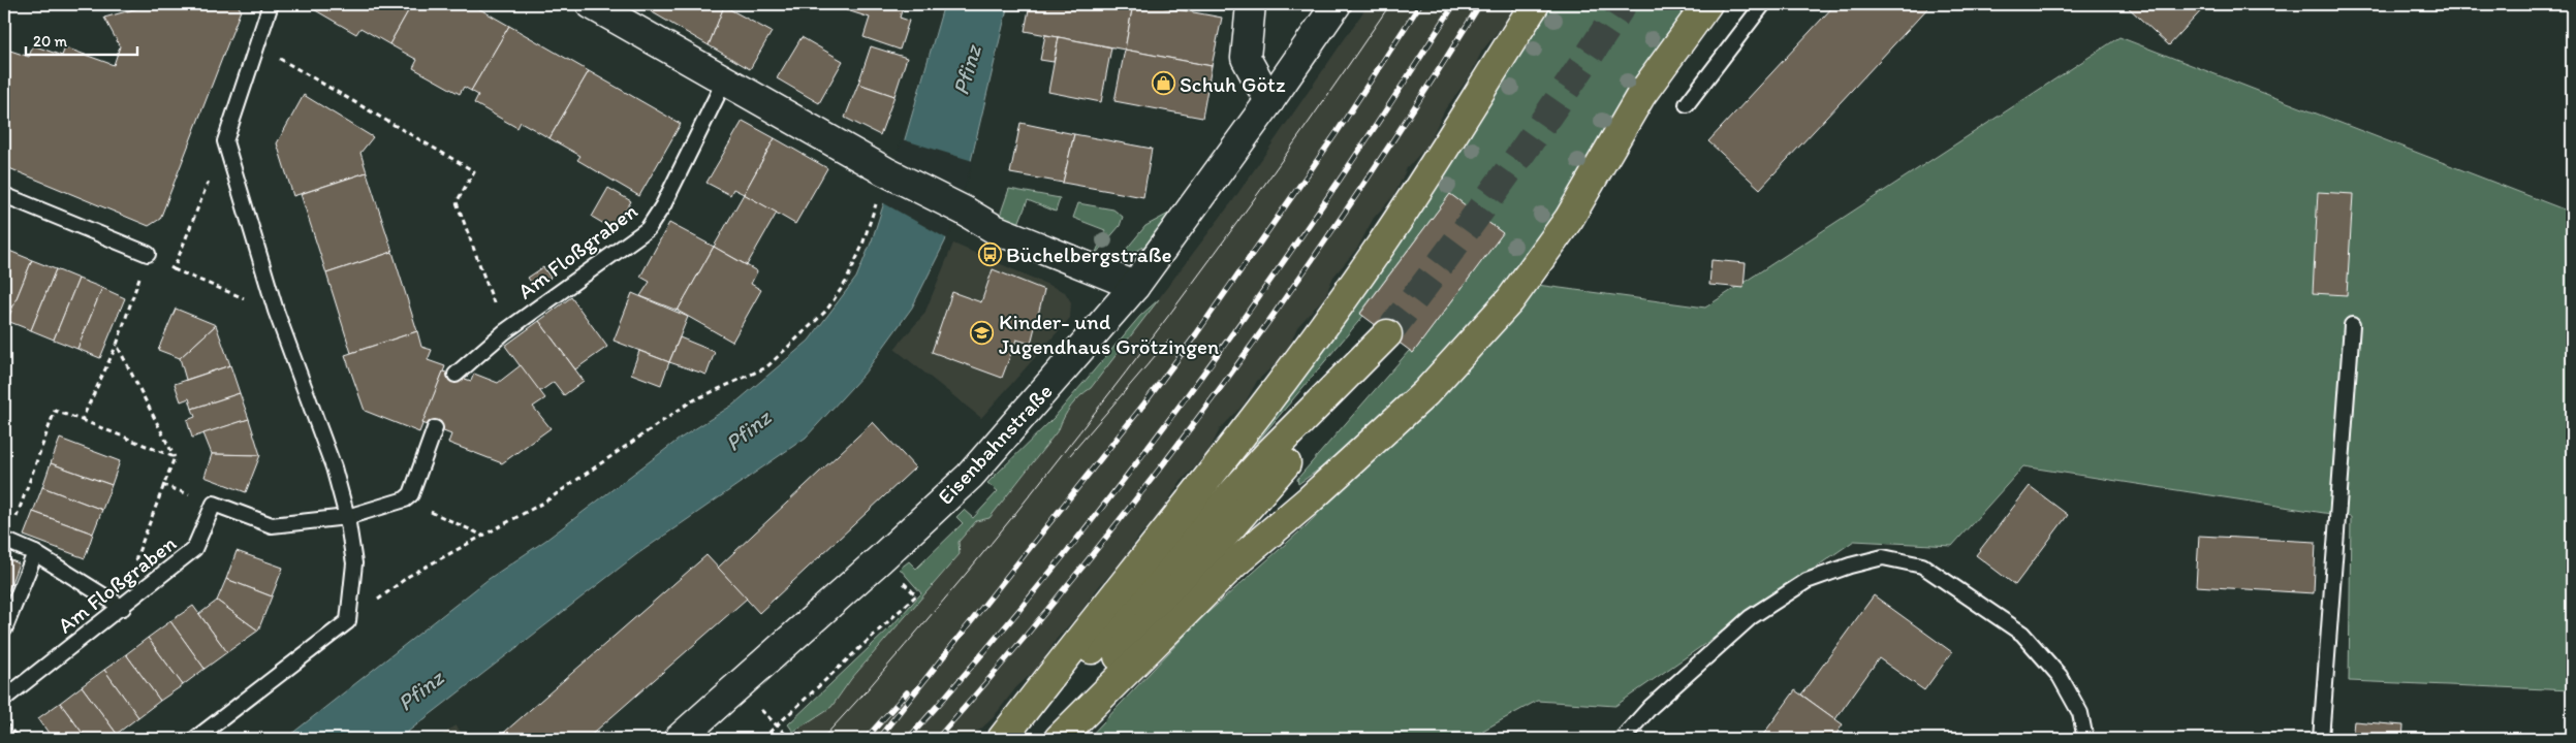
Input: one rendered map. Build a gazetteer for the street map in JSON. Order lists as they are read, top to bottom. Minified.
{"streets":{"street":["Eisenbahnstraße"],"lane":["Am Floßgraben"]},"water":["Pfinz"],"places":{"shop":["Schuh Götz"],"bus stop":["Büchelbergstraße"],"school or university":["Kinder- und Jugendhaus Grötzingen"]},"scale_bar":"20 m"}
